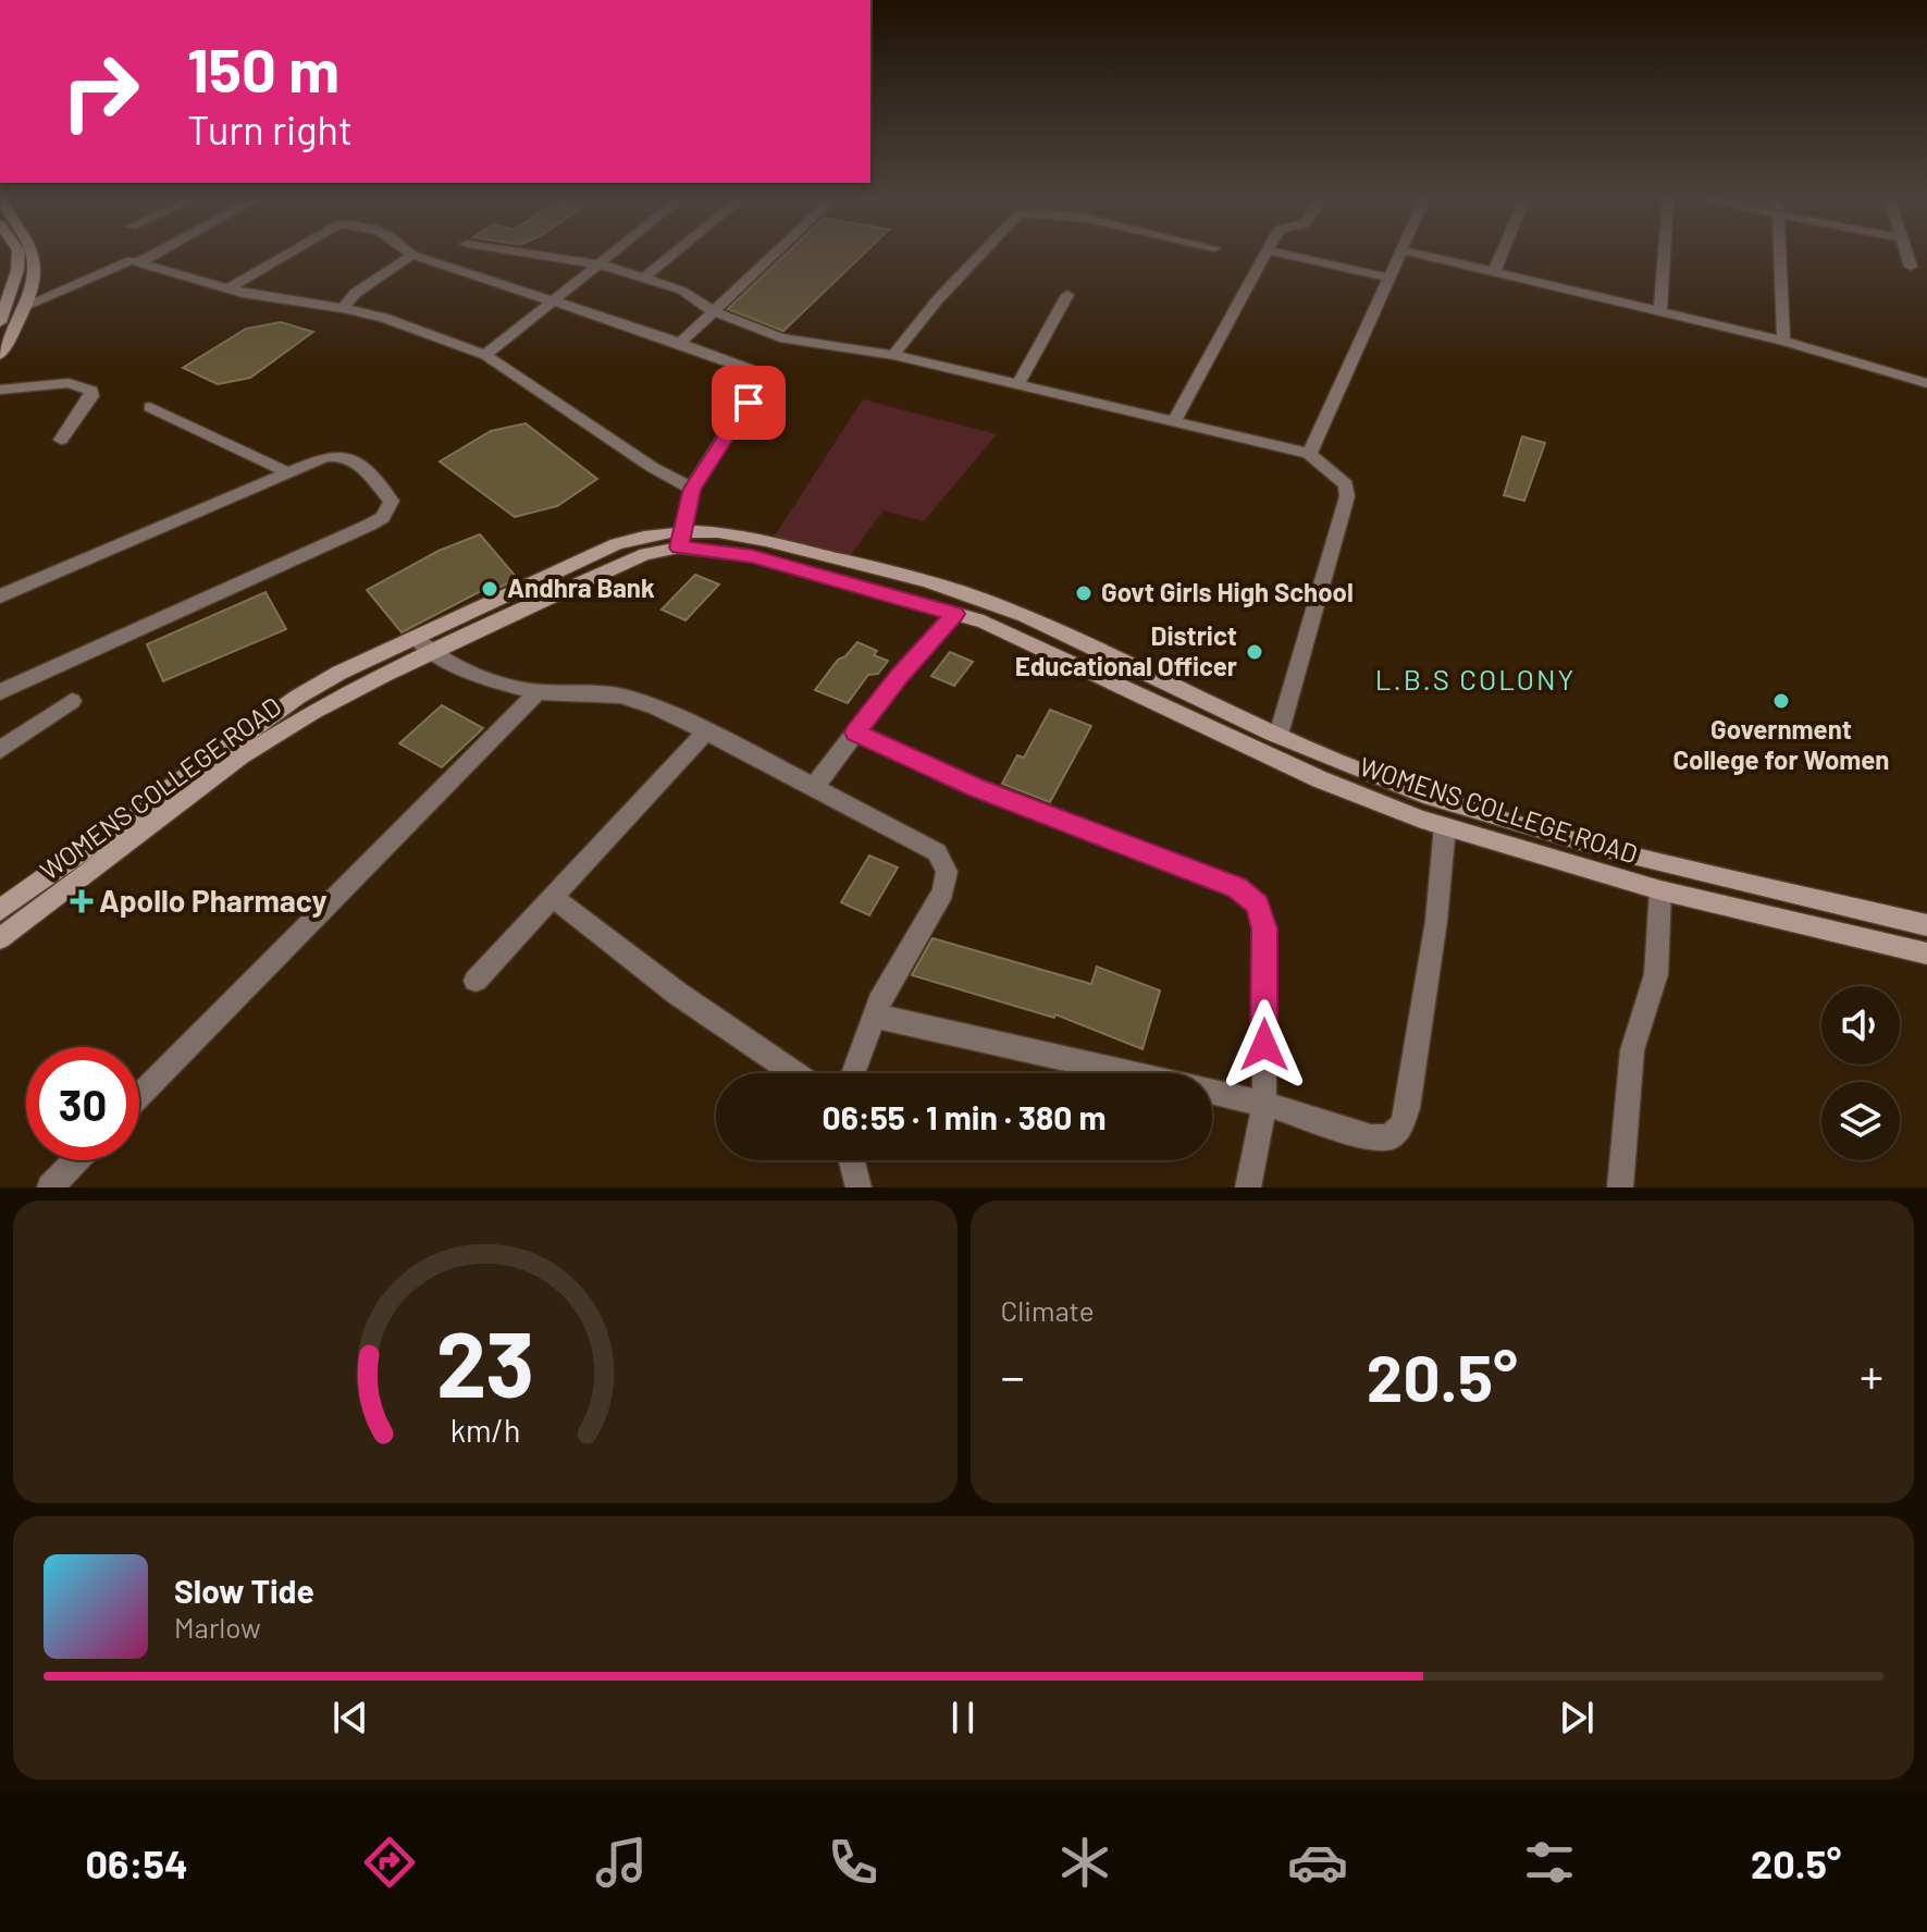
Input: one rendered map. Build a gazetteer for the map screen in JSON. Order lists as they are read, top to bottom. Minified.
{"streets":{"main road":["WOMENS COLLEGE ROAD"]},"districts":["L.B.S COLONY"],"places":{"other":["Andhra Bank","Govt Girls High School","District Educational Officer","Government College for Women"],"health":["Apollo Pharmacy"]},"page":{"turn":["150 m","Turn right"],"limit":"30","trip":"06:55 · 1 min · 380 m","tile":"Climate","heat":["−","20.5°","+"],"song":["Slow Tide","Marlow"],"tabs":["06:54","20.5°"],"gauge":["23","km/h"]}}
